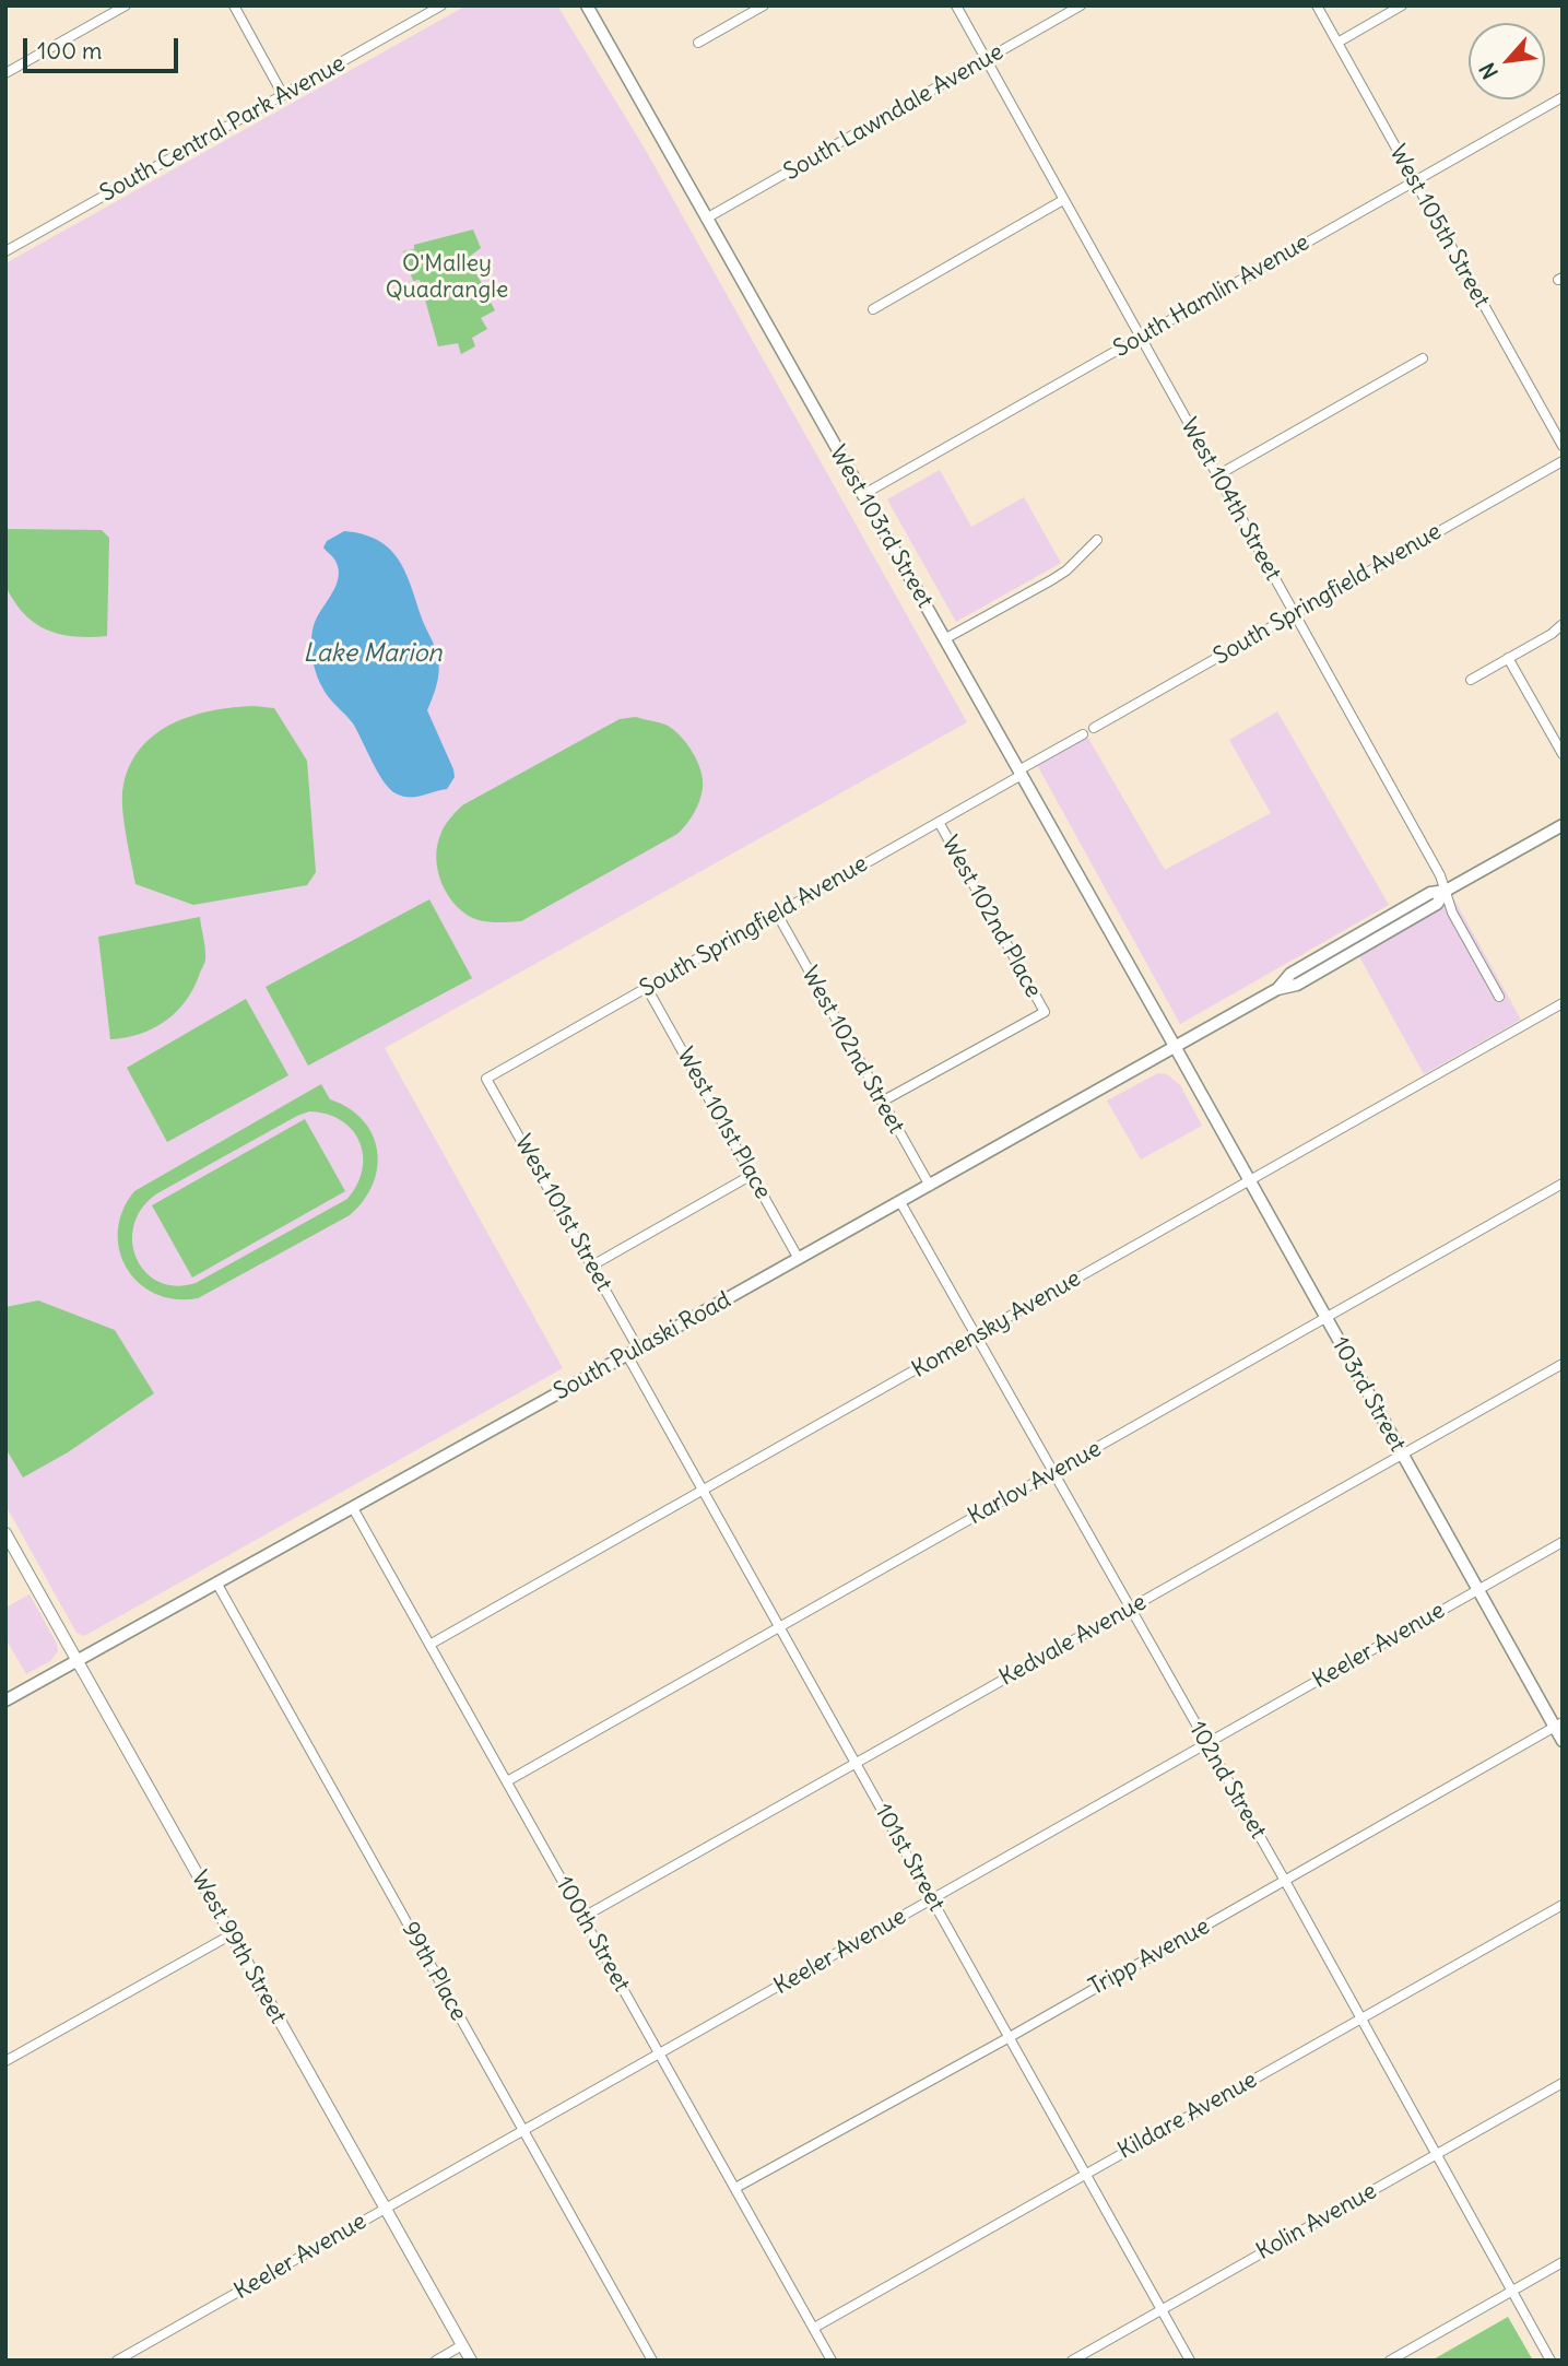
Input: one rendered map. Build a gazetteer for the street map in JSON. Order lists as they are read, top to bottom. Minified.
{"streets":{"main road":["West 103rd Street","South Pulaski Road","103rd Street"],"street":["South Lawndale Avenue","South Central Park Avenue","West 105th Street","South Hamlin Avenue","West 104th Street","South Springfield Avenue","West 102nd Place","West 102nd Street","West 101st Place","West 101st Street","Komensky Avenue","Karlov Avenue","Kedvale Avenue","Keeler Avenue","102nd Street","101st Street","100th Street","West 99th Street","Tripp Avenue","99th Place","Kildare Avenue","Kolin Avenue"]},"crossings":[["South Lawndale Avenue","West 104th Street"],["South Lawndale Avenue","West 103rd Street"],["West 105th Street","South Hamlin Avenue"],["South Hamlin Avenue","West 104th Street"],["South Hamlin Avenue","West 103rd Street"],["West 104th Street","South Springfield Avenue"],["West 104th Street","South Pulaski Road"],["West 103rd Street","South Springfield Avenue"],["West 103rd Street","South Pulaski Road"],["West 103rd Street","103rd Street"],["South Springfield Avenue","West 102nd Place"],["South Springfield Avenue","West 102nd Street"],["South Springfield Avenue","West 101st Place"],["South Springfield Avenue","West 101st Street"],["West 102nd Place","West 102nd Street"],["West 102nd Street","South Pulaski Road"],["West 101st Place","South Pulaski Road"],["West 101st Street","South Pulaski Road"],["West 101st Street","101st Street"],["Komensky Avenue","103rd Street"],["Komensky Avenue","102nd Street"],["Komensky Avenue","101st Street"],["Komensky Avenue","100th Street"],["South Pulaski Road","103rd Street"],["South Pulaski Road","102nd Street"],["South Pulaski Road","101st Street"],["South Pulaski Road","100th Street"],["South Pulaski Road","West 99th Street"],["South Pulaski Road","99th Place"],["103rd Street","Karlov Avenue"],["103rd Street","Kedvale Avenue"],["103rd Street","Keeler Avenue"],["103rd Street","Tripp Avenue"],["Karlov Avenue","102nd Street"],["Karlov Avenue","101st Street"],["Karlov Avenue","100th Street"],["Kedvale Avenue","102nd Street"],["Kedvale Avenue","101st Street"],["Kedvale Avenue","100th Street"],["Keeler Avenue","102nd Street"],["Keeler Avenue","101st Street"],["Keeler Avenue","100th Street"],["Keeler Avenue","West 99th Street"],["Keeler Avenue","99th Place"],["102nd Street","Tripp Avenue"],["102nd Street","Kildare Avenue"],["102nd Street","Kolin Avenue"],["101st Street","Tripp Avenue"],["101st Street","Kildare Avenue"],["101st Street","Kolin Avenue"],["100th Street","Tripp Avenue"],["100th Street","Kildare Avenue"]],"water":["Lake Marion"],"parks":["O'Malley Quadrangle"],"scale_bar":"100 m","north":"bottom left"}
